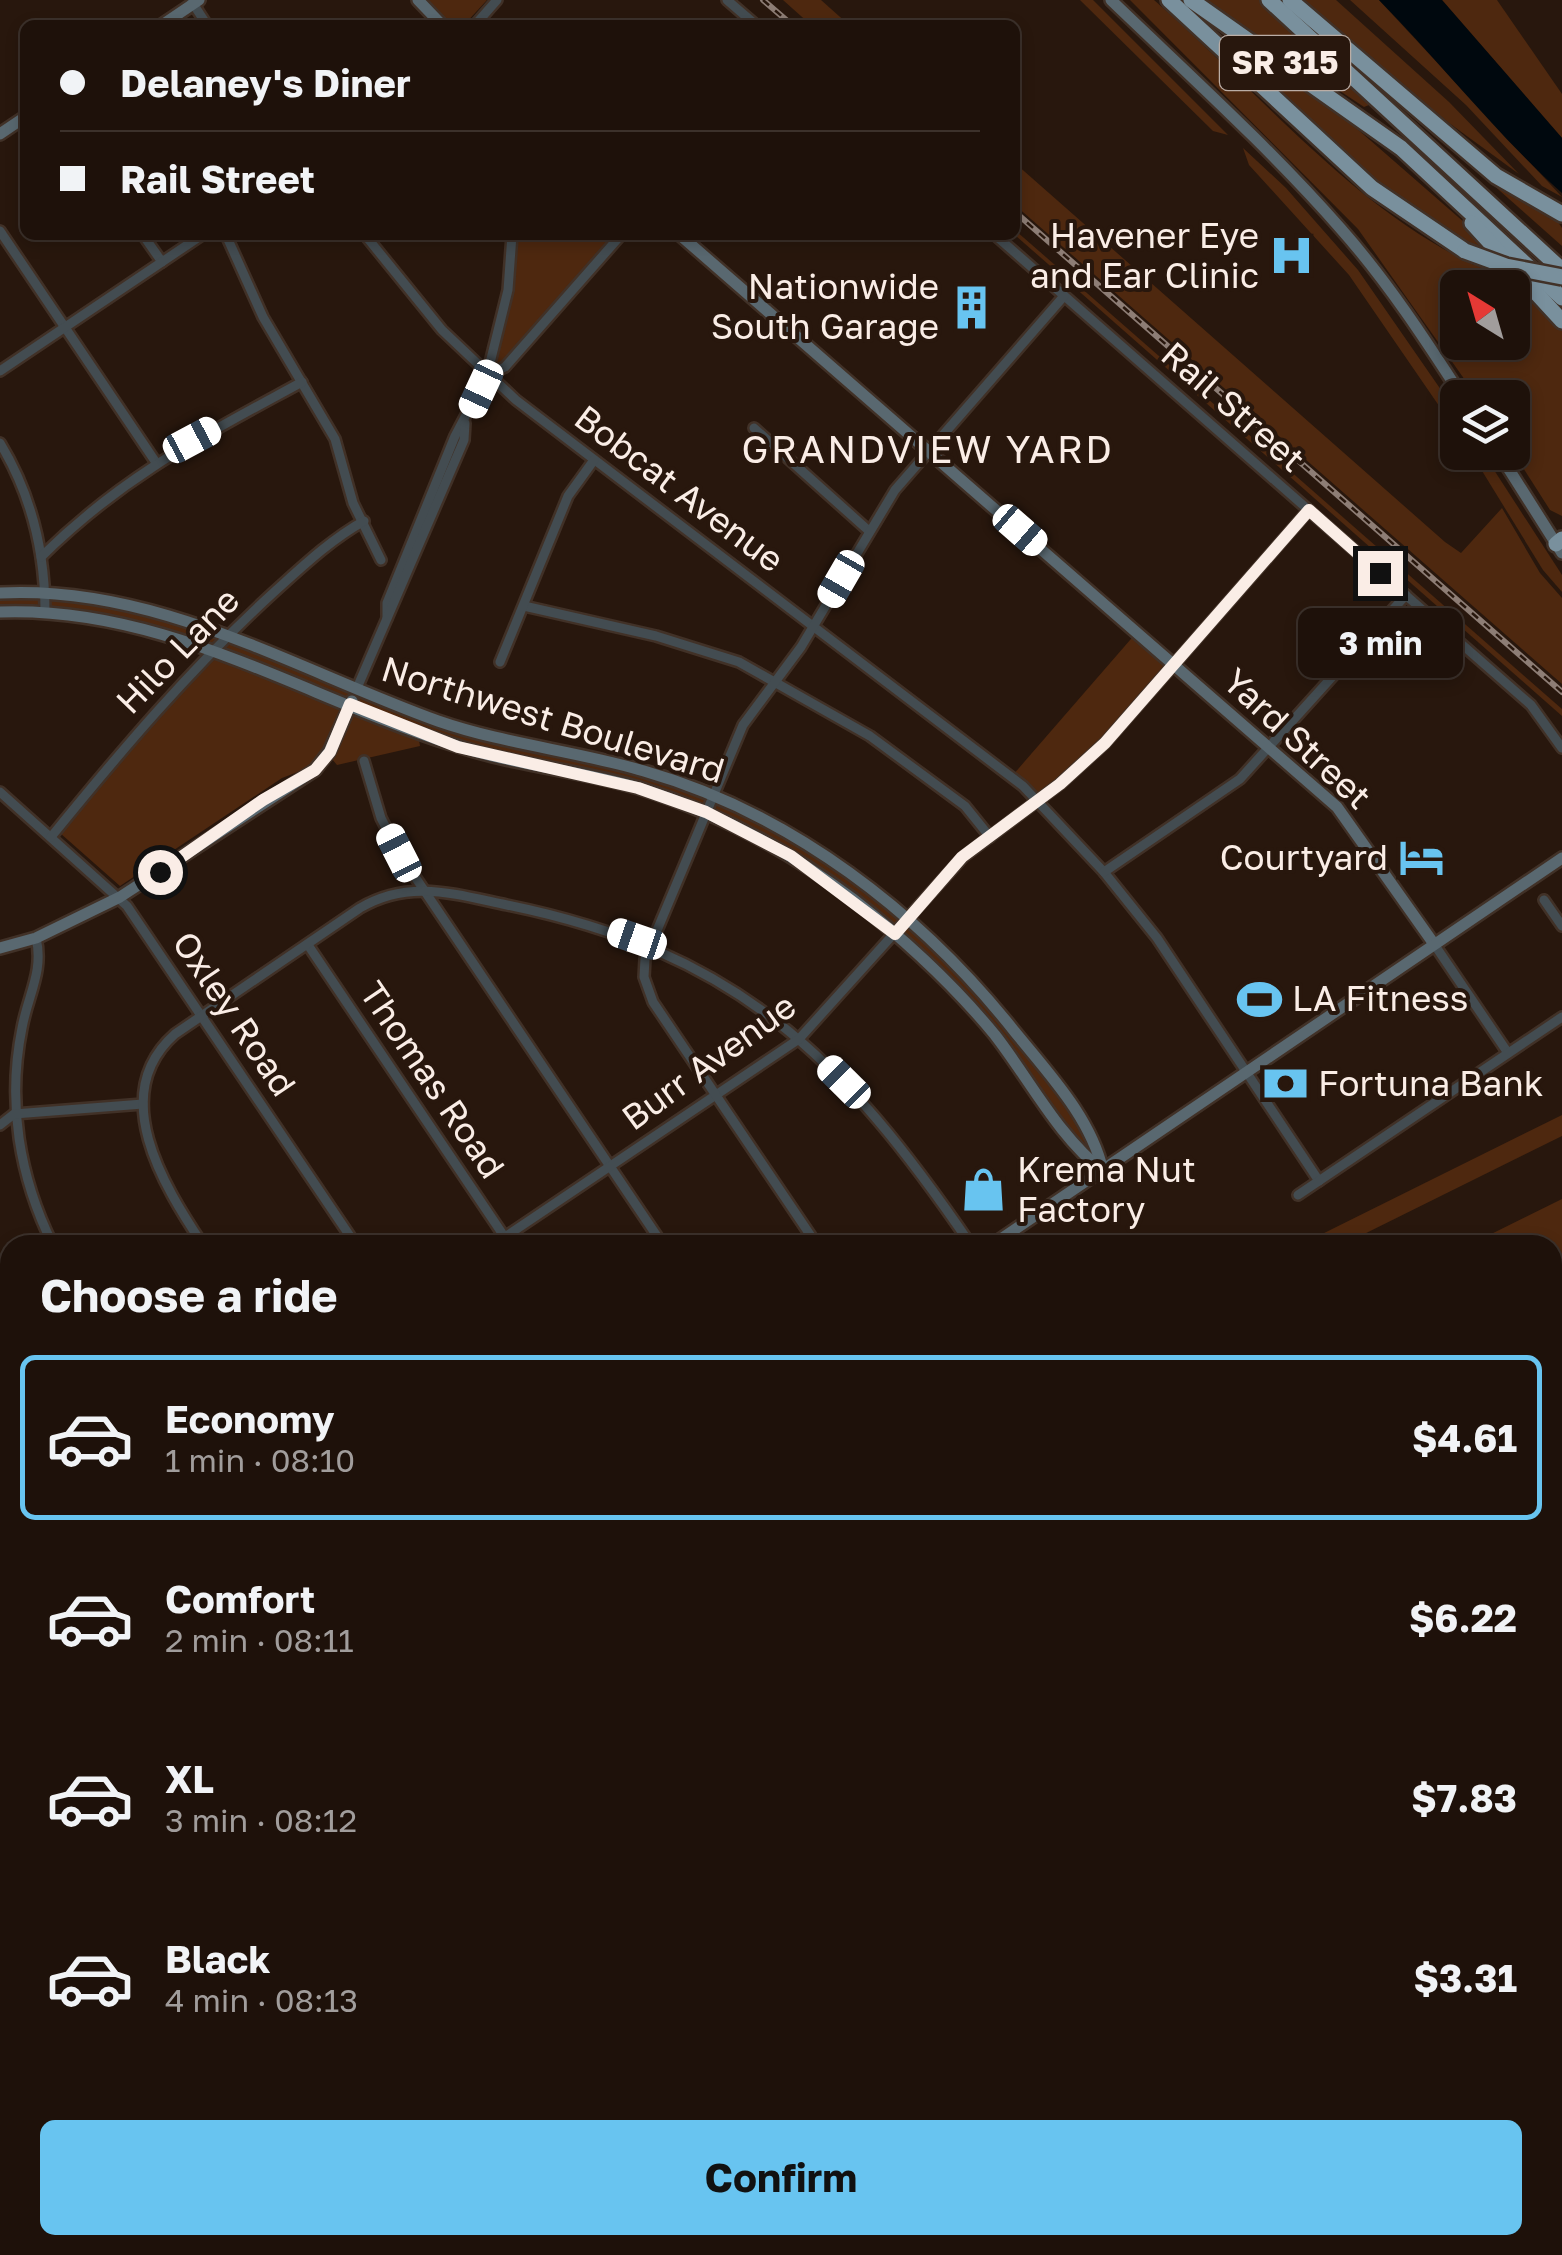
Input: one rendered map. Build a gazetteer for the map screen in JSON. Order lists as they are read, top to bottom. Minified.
{"streets":{"highway":["SR 315"],"main road":["Northwest Boulevard","Yard Street"],"street":["Rail Street","Bobcat Avenue","Hilo Lane","Oxley Road","Burr Avenue","Thomas Road"]},"crossings":[["Rail Street","Burr Avenue"],["Bobcat Avenue","Burr Avenue"],["Hilo Lane","Northwest Boulevard"],["Hilo Lane","Oxley Road"],["Northwest Boulevard","Burr Avenue"],["Yard Street","Burr Avenue"]],"districts":["GRANDVIEW YARD"],"places":{"hospital":["Havener Eye and Ear Clinic"],"building":["Nationwide South Garage"],"hotel":["Courtyard"],"sports":["LA Fitness"],"bank":["Fortuna Bank"],"shop":["Krema Nut Factory"]},"north":"top left","page":{"banner":["Delaney's Diner","Rail Street"],"bubble":"3 min","heading":"Choose a ride","list":[{"name":"Economy","note":"1 min · 08:10","value":"$4.61"},{"name":"Comfort","note":"2 min · 08:11","value":"$6.22"},{"name":"XL","note":"3 min · 08:12","value":"$7.83"},{"name":"Black","note":"4 min · 08:13","value":"$3.31"}],"buttons":"Confirm"}}
